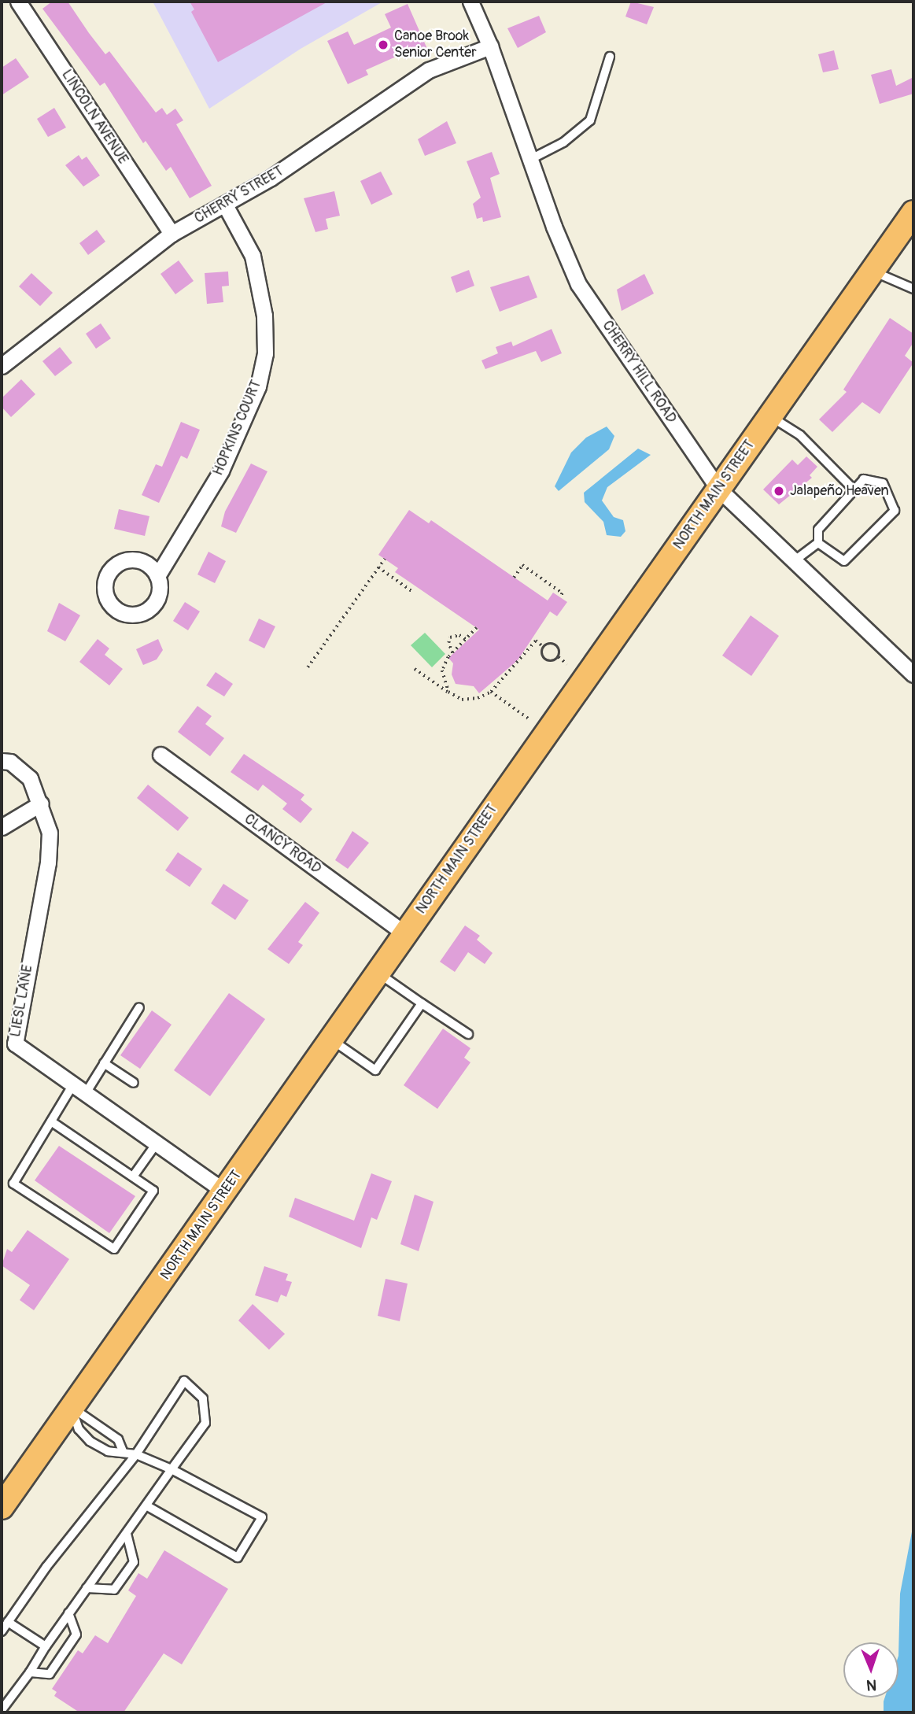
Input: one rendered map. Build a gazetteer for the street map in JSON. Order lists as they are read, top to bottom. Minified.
{"streets":{"main road":["NORTH MAIN STREET"],"street":["LINCOLN AVENUE","CHERRY STREET","CHERRY HILL ROAD","HOPKINS COURT","CLANCY ROAD","LIESL LANE"]},"crossings":[["LINCOLN AVENUE","CHERRY STREET"],["CHERRY STREET","CHERRY HILL ROAD"],["CHERRY STREET","HOPKINS COURT"],["CHERRY HILL ROAD","NORTH MAIN STREET"],["NORTH MAIN STREET","CLANCY ROAD"],["NORTH MAIN STREET","LIESL LANE"]],"places":["Canoe Brook Senior Center","Jalapeño Heaven"],"north":"bottom"}
